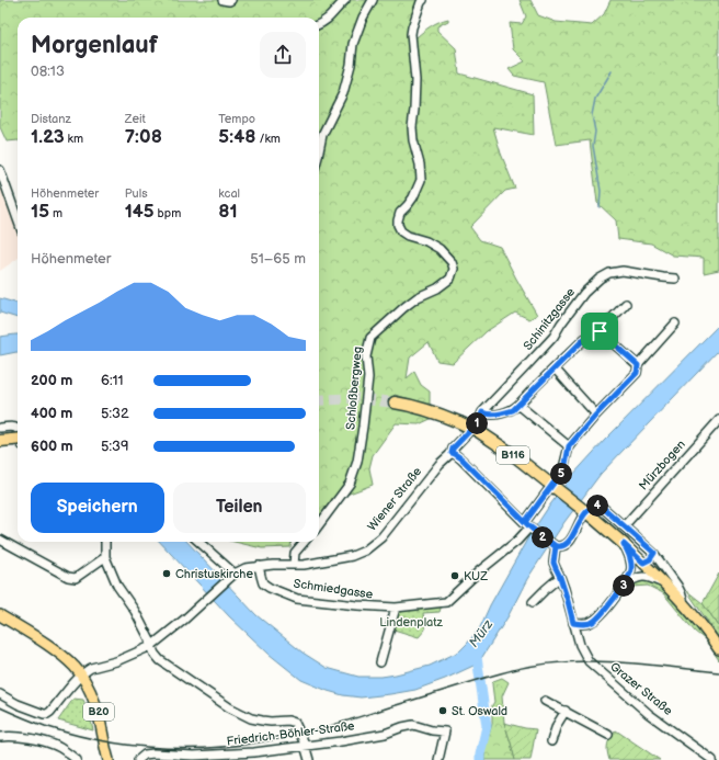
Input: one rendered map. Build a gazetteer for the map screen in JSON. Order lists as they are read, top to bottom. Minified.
{"streets":{"highway":["B116"],"main road":["B20"],"street":["Schinitzgasse","Schloßbergweg","Mürzbogen","Wiener Straße","Schmiedgasse","Grazer Straße","Friedrich-Böhler-Straße"]},"crossings":[["Schinitzgasse","Wiener Straße"],["Wiener Straße","Schmiedgasse"],["Wiener Straße","B20"]],"water":["Mürz"],"parks":["Lindenplatz"],"places":["Christuskirche","KUZ","St. Oswald"],"page":{"heading":["Morgenlauf","08:13"],"stats":[["Distanz","1.23 km"],["Zeit","7:08"],["Tempo","5:48 /km"],["Höhenmeter","15 m"],["Puls","145 bpm"],["kcal","81"]],"chart":["Höhenmeter","51–65 m"],"list":[{"name":"200 m","note":"6:11"},{"name":"400 m","note":"5:32"},{"name":"600 m","note":"5:39"}],"pins":["1","5","4","2","3"],"buttons":["Speichern","Teilen"]}}
